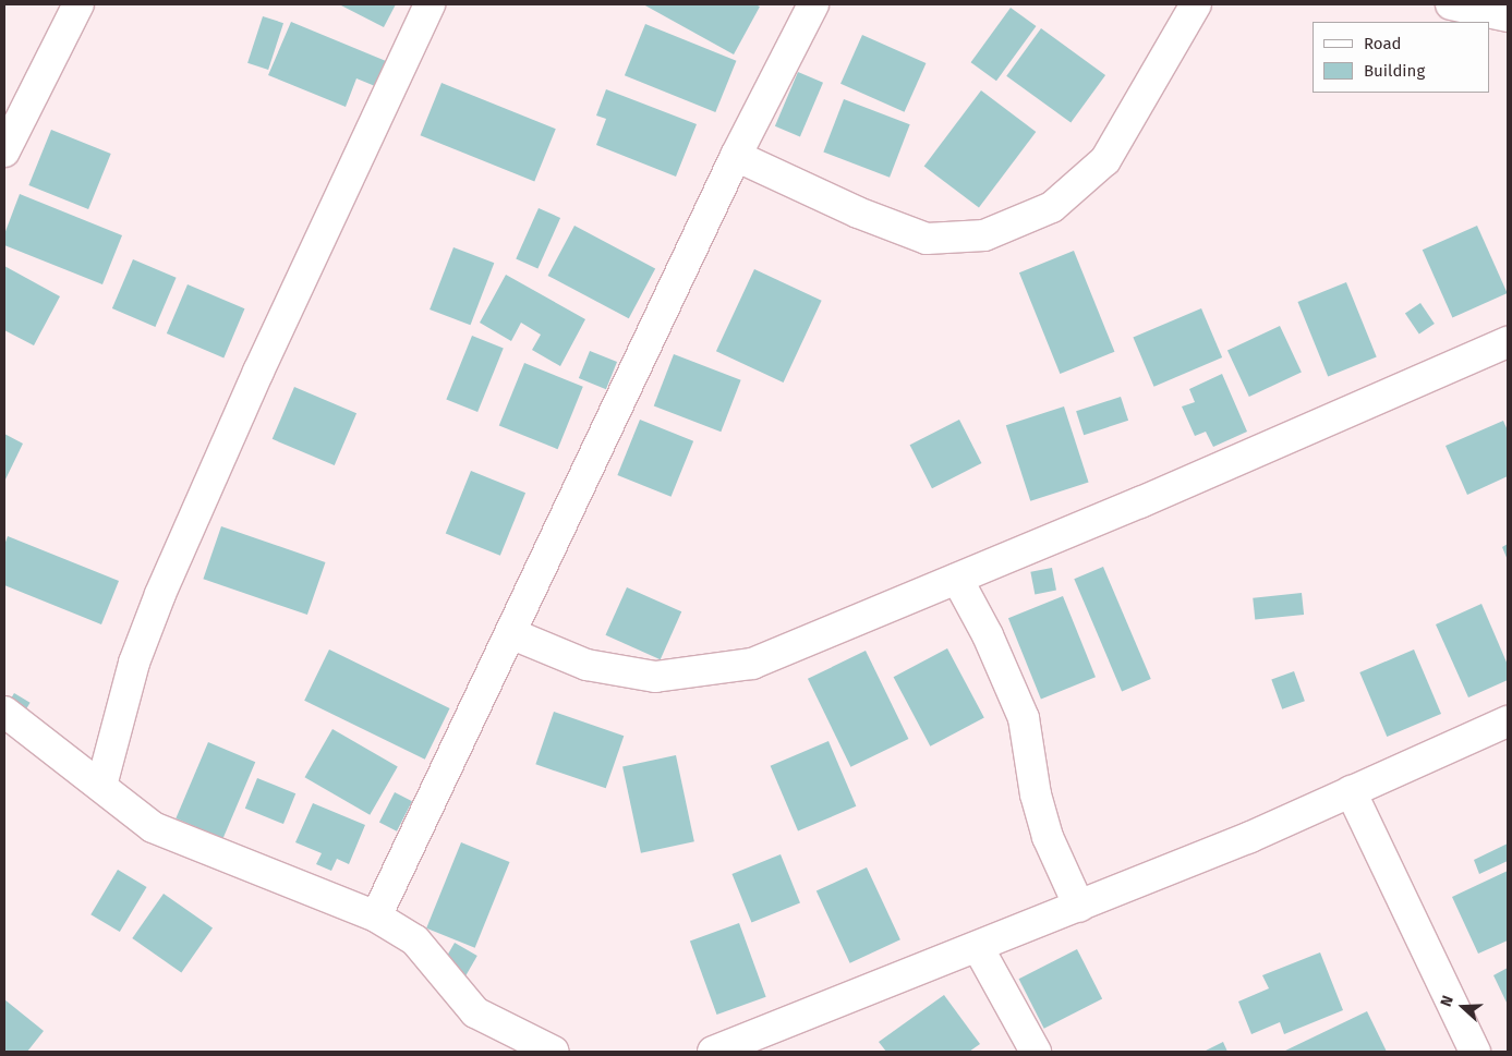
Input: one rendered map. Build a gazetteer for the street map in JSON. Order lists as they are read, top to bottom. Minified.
{"legend":["Road","Building"],"north":"left"}
